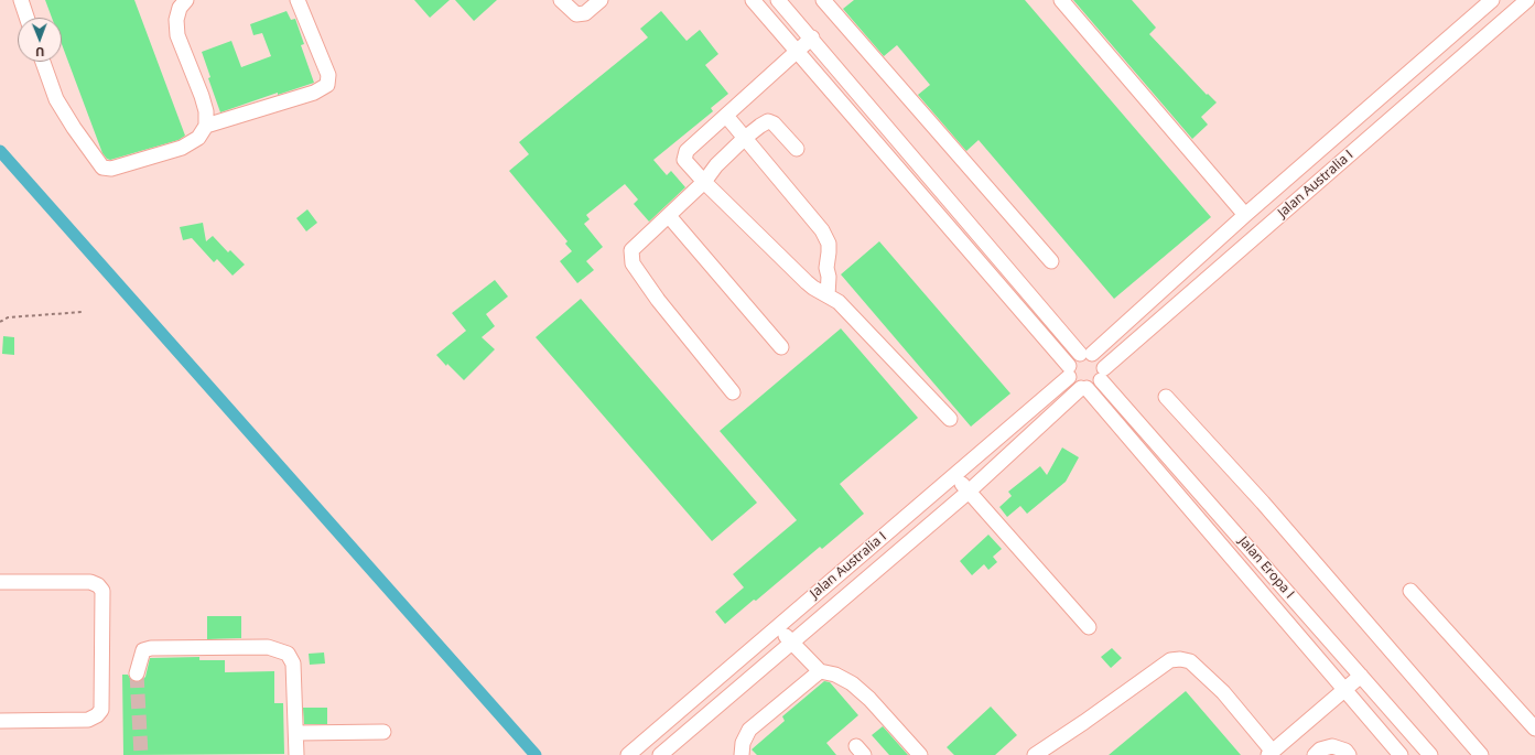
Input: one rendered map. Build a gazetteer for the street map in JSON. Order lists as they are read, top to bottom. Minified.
{"streets":{"lane":["Jalan Australia I","Jalan Eropa I"]},"crossings":[["Jalan Australia I","Jalan Eropa I"]],"north":"bottom"}
